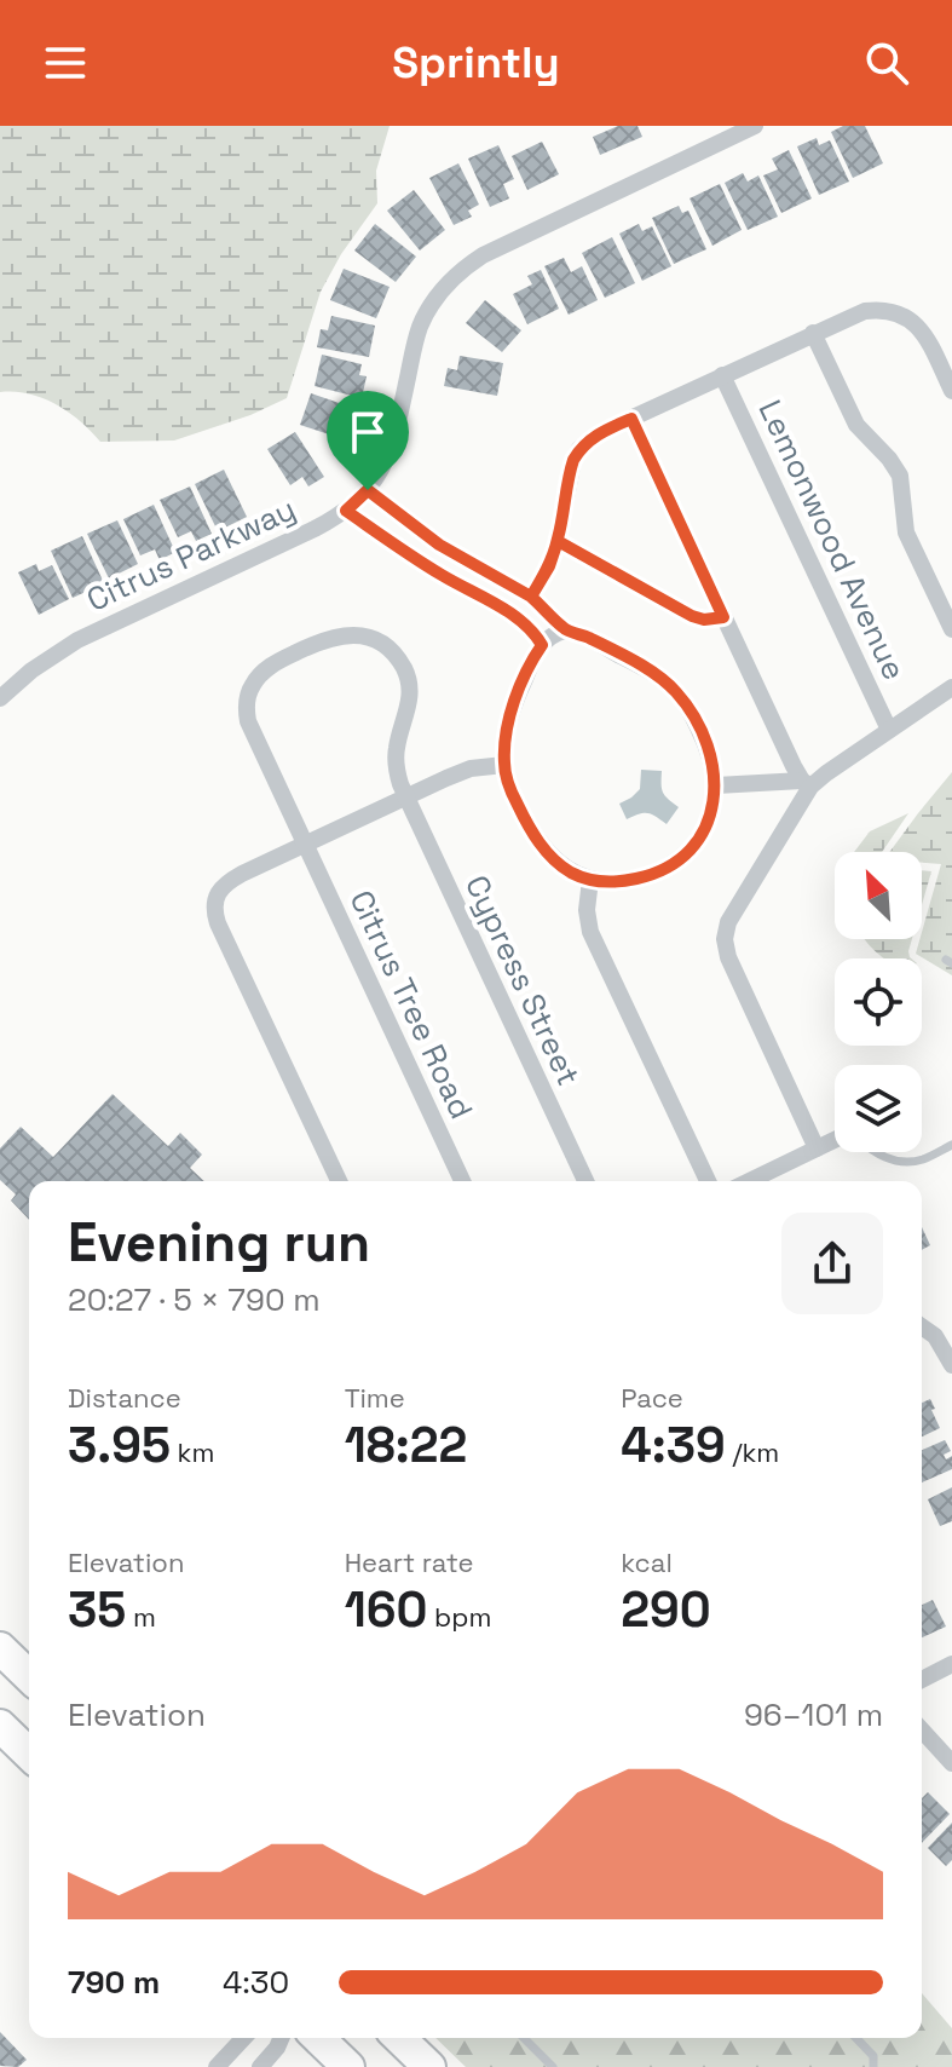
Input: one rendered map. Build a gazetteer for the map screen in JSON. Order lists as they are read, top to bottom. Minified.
{"streets":{"street":["Lemonwood Avenue","Citrus Parkway","Cypress Street","Citrus Tree Road"]},"crossings":[["Cypress Street","Citrus Tree Road"]],"north":"top left","page":{"header":"Sprintly","heading":["Evening run","20:27 · 5 × 790 m"],"stats":[["Distance","3.95 km"],["Time","18:22"],["Pace","4:39 /km"],["Elevation","35 m"],["Heart rate","160 bpm"],["kcal","290"]],"chart":["Elevation","96–101 m"],"list":[{"name":"790 m","note":"4:30"}]}}
